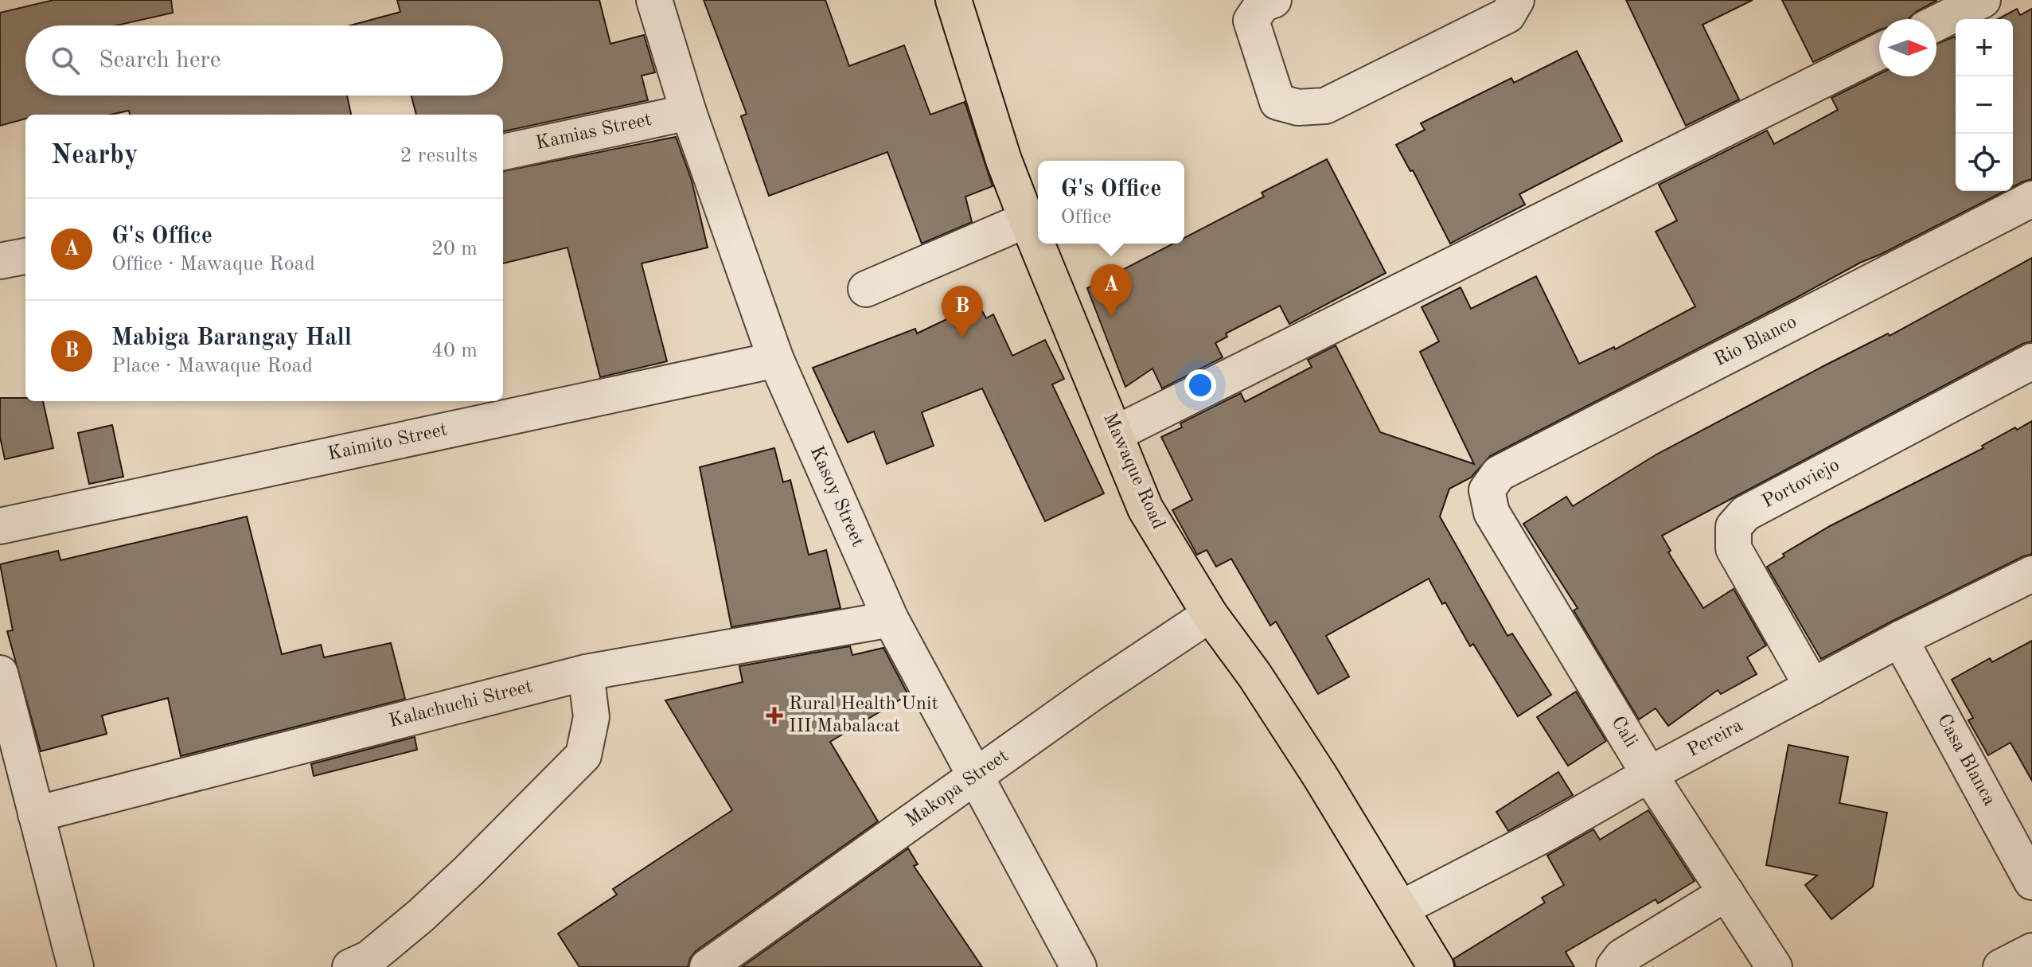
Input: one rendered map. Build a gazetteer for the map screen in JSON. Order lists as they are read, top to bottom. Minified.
{"streets":{"main road":["Mawaque Road"],"street":["Kamias Street","Rio Blanco","Kaimito Street","Portoviejo","Kasoy Street","Kalachuchi Street","Cali","Pereira","Casa Blanca","Makopa Street"]},"crossings":[["Kamias Street","Kasoy Street"],["Rio Blanco","Cali"],["Kaimito Street","Kasoy Street"],["Mawaque Road","Pereira"],["Mawaque Road","Makopa Street"],["Portoviejo","Pereira"],["Kasoy Street","Kalachuchi Street"],["Kasoy Street","Makopa Street"],["Cali","Pereira"],["Pereira","Casa Blanca"]],"places":{"health":["Rural Health Unit III Mabalacat"]},"north":"right","page":{"map_buttons":["+","−"],"search":"Search here","heading":["Nearby","2 results"],"popup":["G's Office","Office"],"list":[{"mark":"A","name":"G's Office","note":"Office · Mawaque Road","value":"20 m"},{"mark":"B","name":"Mabiga Barangay Hall","note":"Place · Mawaque Road","value":"40 m"}],"pins":["A","B"]}}
